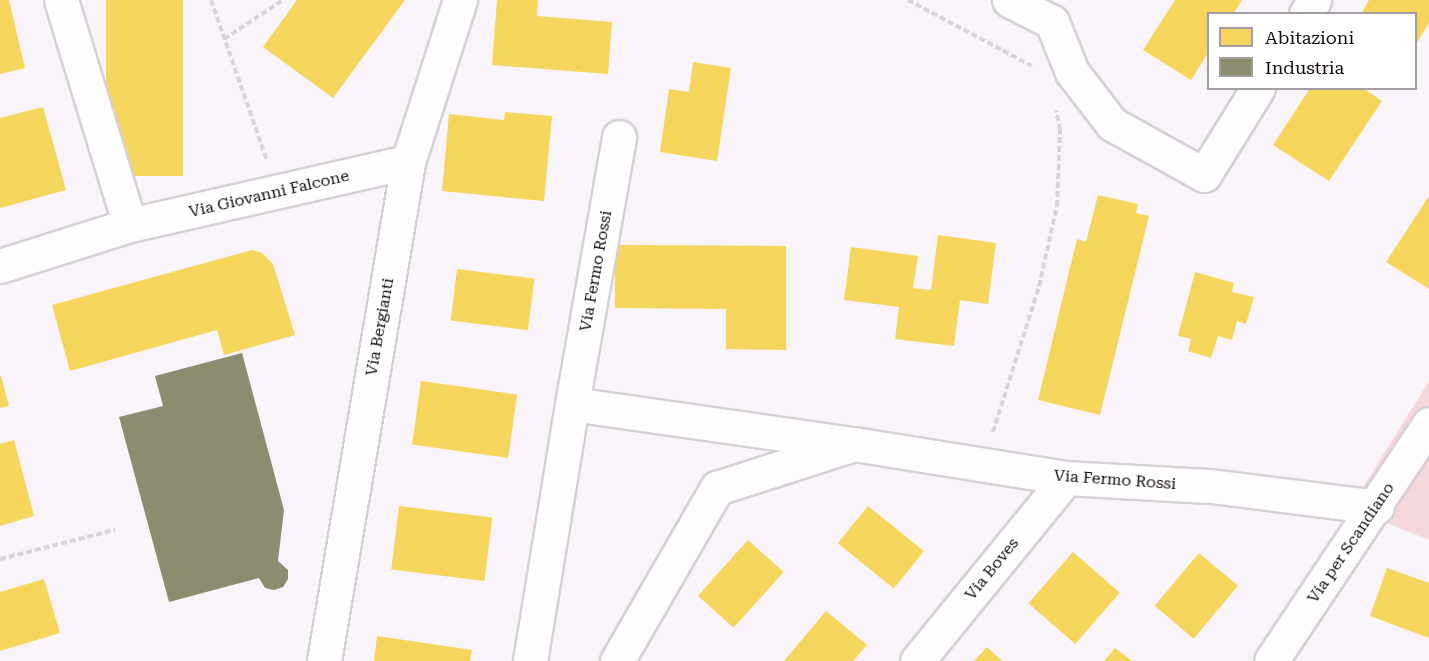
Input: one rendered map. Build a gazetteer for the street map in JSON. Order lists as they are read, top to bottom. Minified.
{"streets":{"street":["Via Giovanni Falcone","Via Fermo Rossi","Via Bergianti","Via per Scandiano","Via Boves"]},"crossings":[["Via Giovanni Falcone","Via Bergianti"],["Via Fermo Rossi","Via per Scandiano"],["Via Fermo Rossi","Via Boves"]],"legend":["Abitazioni","Industria"]}
